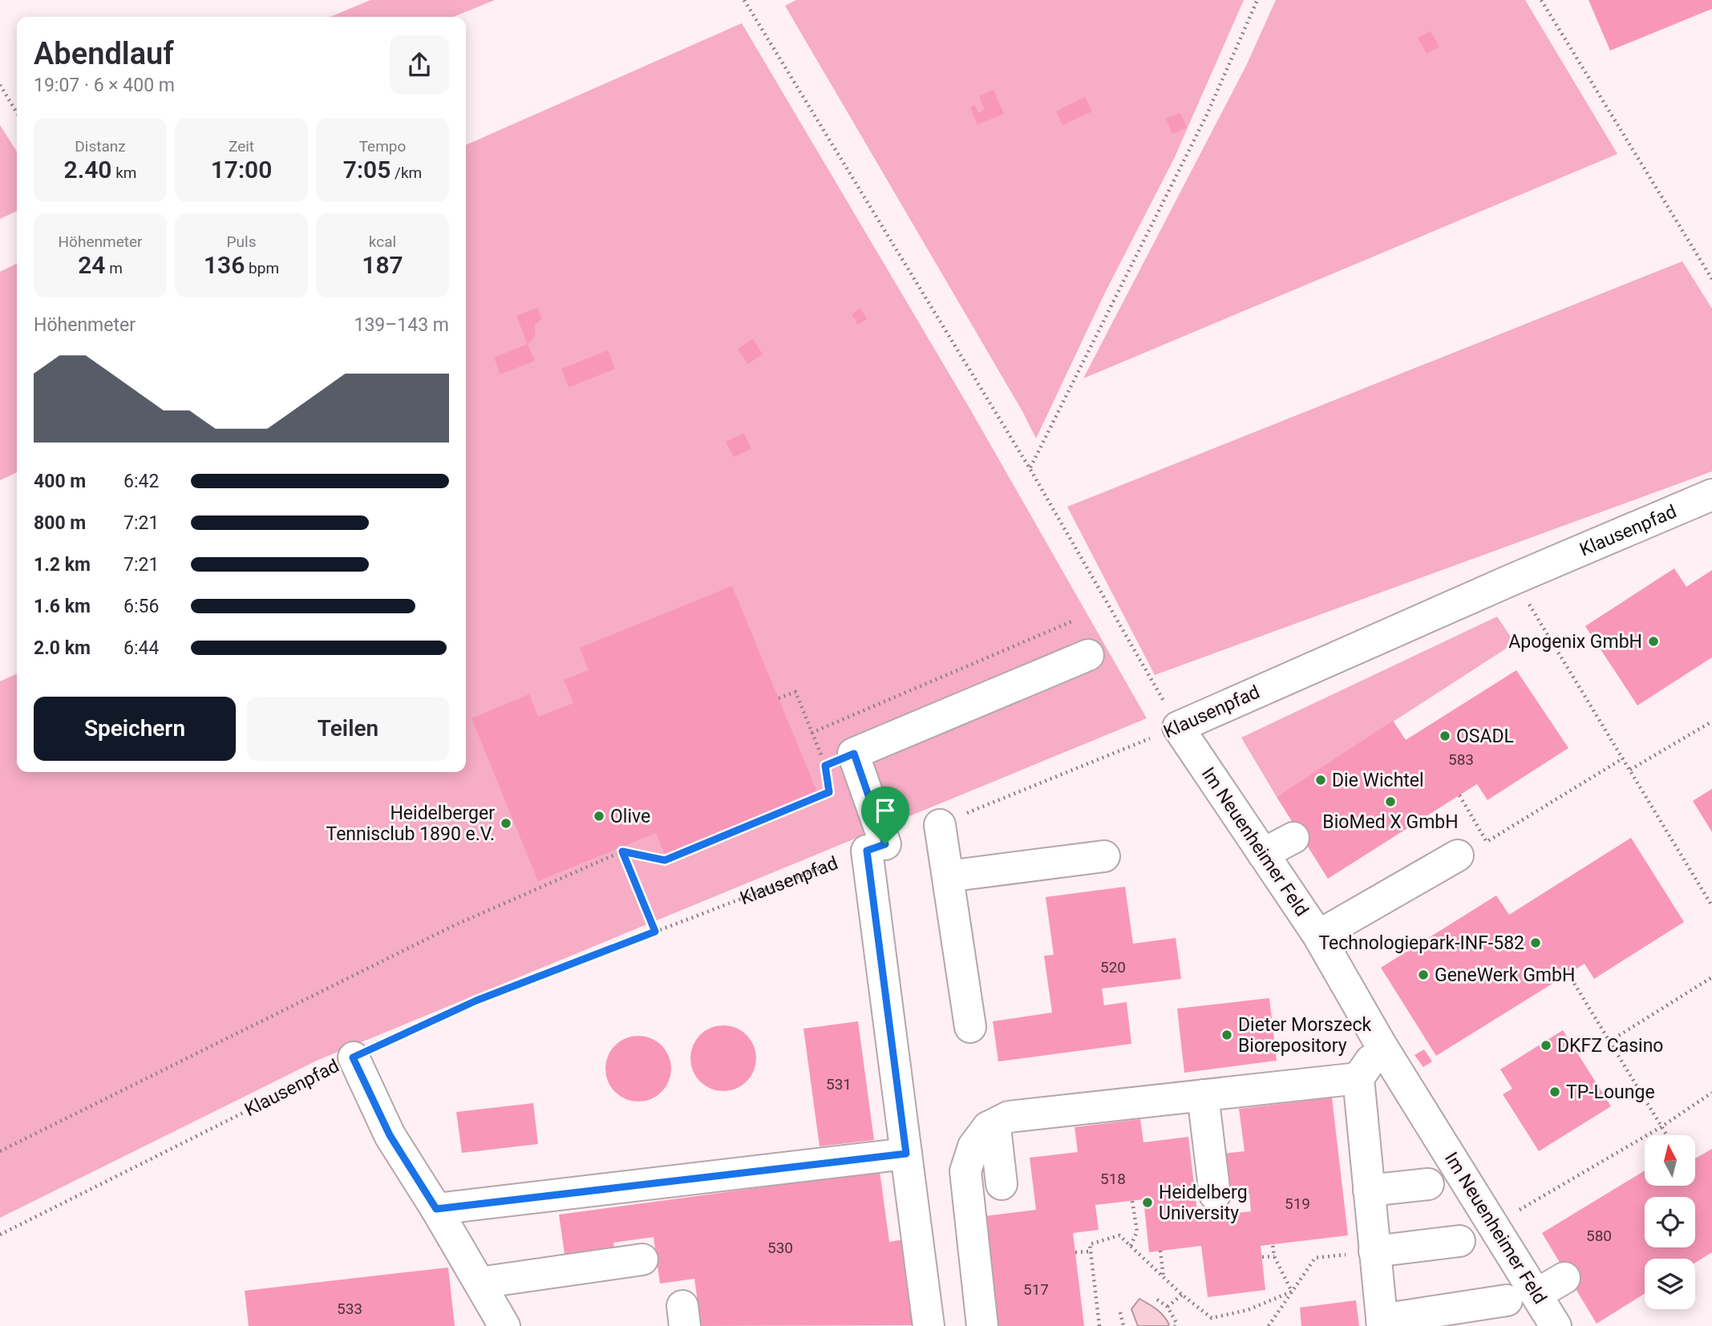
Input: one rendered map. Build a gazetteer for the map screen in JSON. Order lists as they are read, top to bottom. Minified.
{"streets":{"street":["Klausenpfad","Im Neuenheimer Feld"]},"crossings":[["Klausenpfad","Im Neuenheimer Feld"]],"places":["Apogenix GmbH","OSADL","Die Wichtel","BioMed X GmbH","Olive","Heidelberger Tennisclub 1890 e.V.","Technologiepark-INF-582","GeneWerk GmbH","Dieter Morszeck Biorepository","DKFZ Casino","TP-Lounge","Heidelberg University"],"house_numbers":["583","520","531","518","519","580","530","517","533"],"north":"top","page":{"heading":["Abendlauf","19:07 · 6 × 400 m"],"stats":[["Distanz","2.40 km"],["Zeit","17:00"],["Tempo","7:05 /km"],["Höhenmeter","24 m"],["Puls","136 bpm"],["kcal","187"]],"chart":["Höhenmeter","139–143 m"],"list":[{"name":"400 m","note":"6:42"},{"name":"800 m","note":"7:21"},{"name":"1.2 km","note":"7:21"},{"name":"1.6 km","note":"6:56"},{"name":"2.0 km","note":"6:44"}],"buttons":["Speichern","Teilen"]}}
